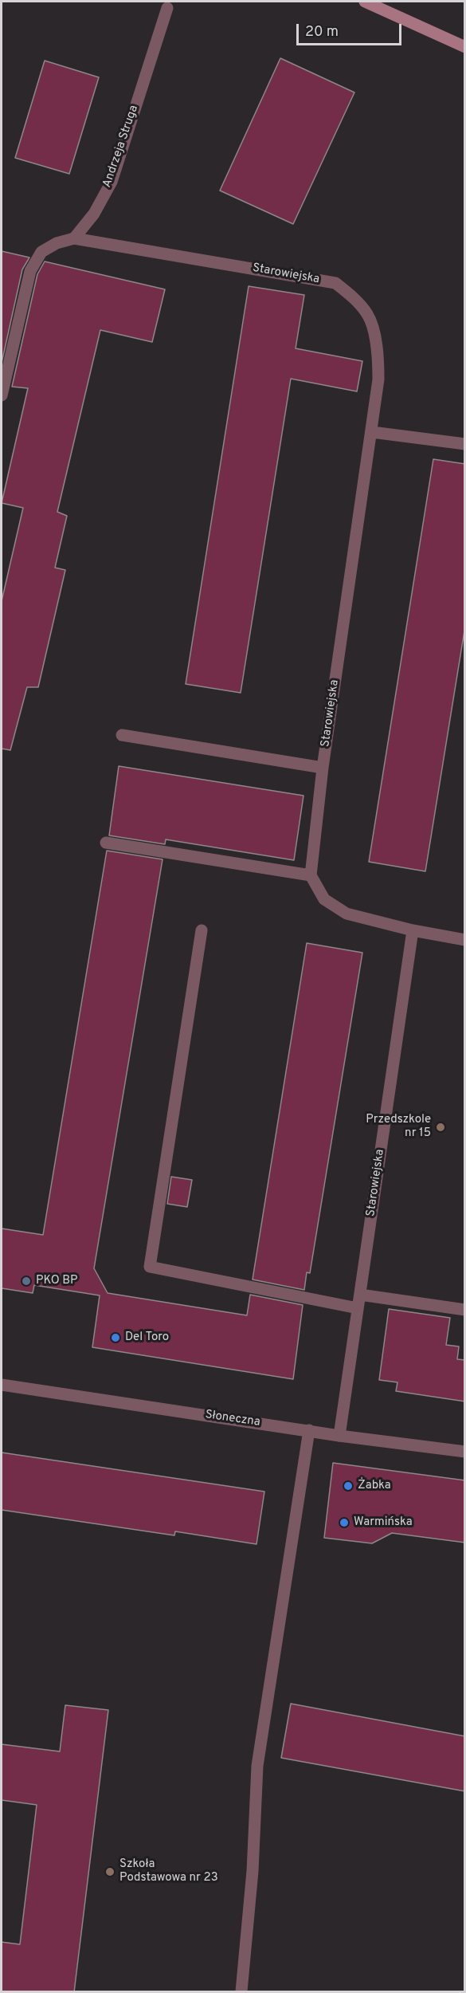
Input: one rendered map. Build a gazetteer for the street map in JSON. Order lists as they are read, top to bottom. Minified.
{"streets":{"street":["Andrzeja Struga","Starowiejska","Słoneczna"]},"crossings":[["Andrzeja Struga","Starowiejska"],["Starowiejska","Słoneczna"]],"places":["Przedszkole nr 15","PKO BP","Del Toro","Żabka","Warmińska","Szkoła Podstawowa nr 23"],"scale_bar":"20 m"}
